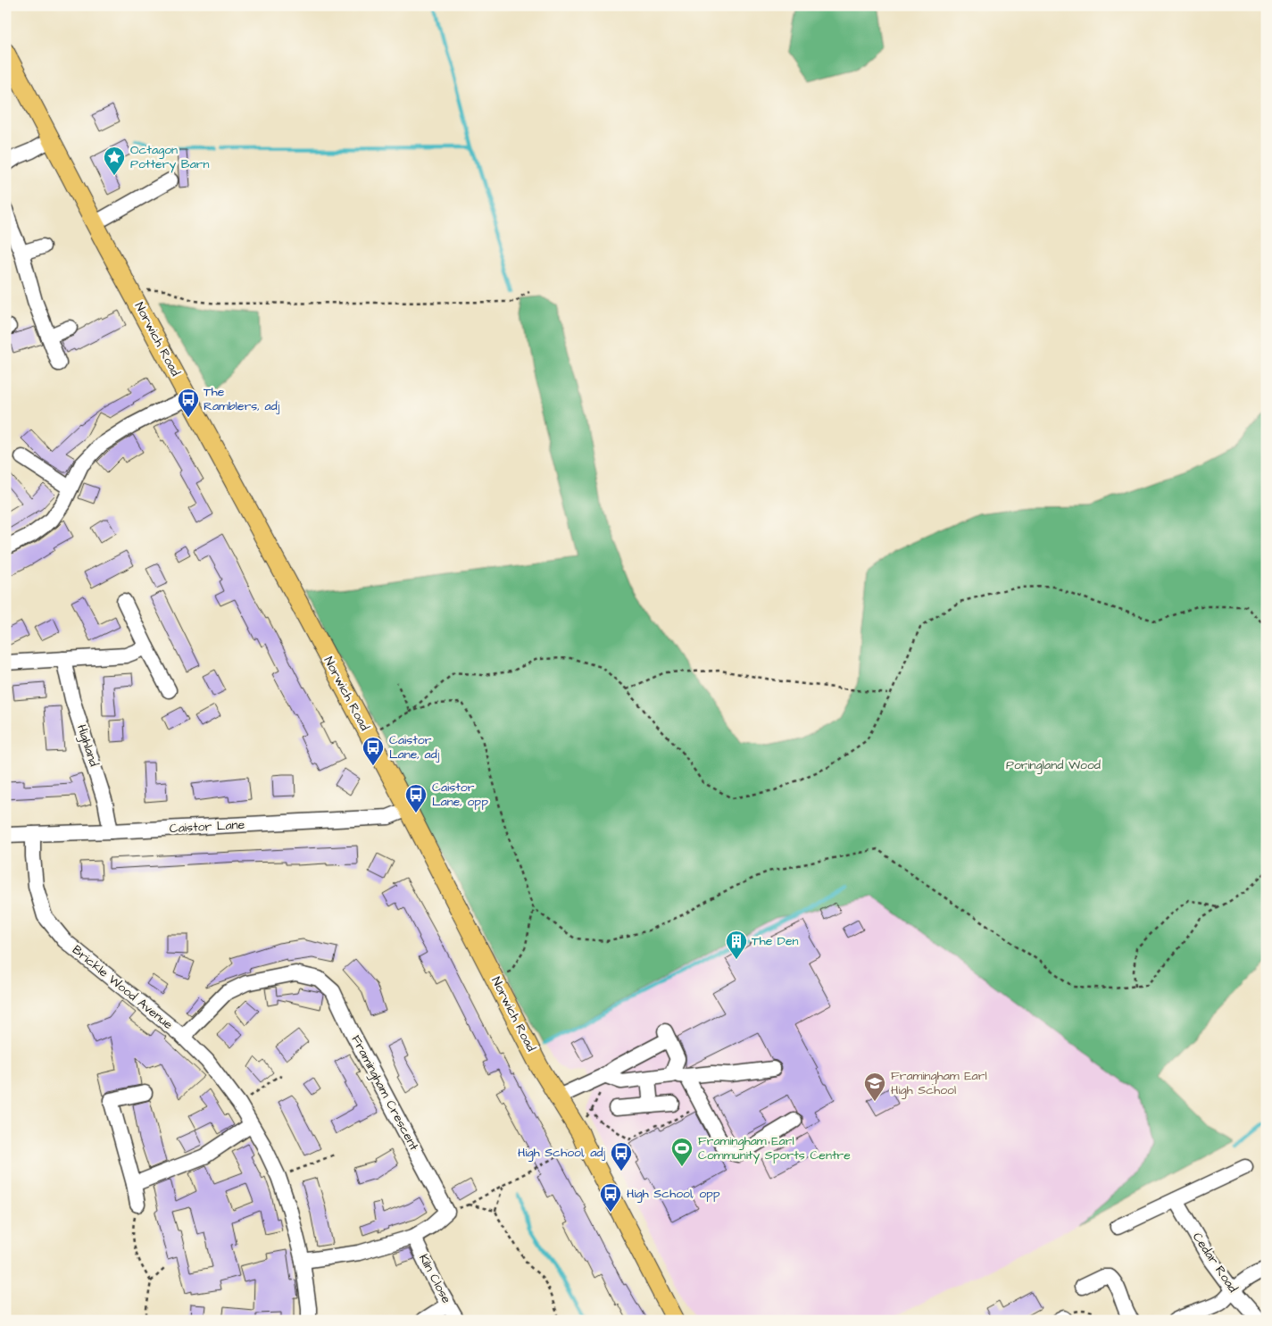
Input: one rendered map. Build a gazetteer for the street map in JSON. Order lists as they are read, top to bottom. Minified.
{"streets":{"main road":["Norwich Road"],"street":["Highland","Caistor Lane","Brickle Wood Avenue","Framingham Crescent","Cedar Road","Kiln Close"]},"crossings":[["Norwich Road","Caistor Lane"],["Highland","Caistor Lane"],["Caistor Lane","Brickle Wood Avenue"],["Brickle Wood Avenue","Framingham Crescent"]],"parks":["Poringland Wood"],"places":{"place":["Octagon Pottery Barn"],"bus stop":["The Ramblers, adj","Caistor Lane, adj","Caistor Lane, opp","High School, adj","High School, opp"],"building":["The Den"],"school or university":["Framingham Earl High School"],"sports":["Framingham Earl Community Sports Centre"]}}
